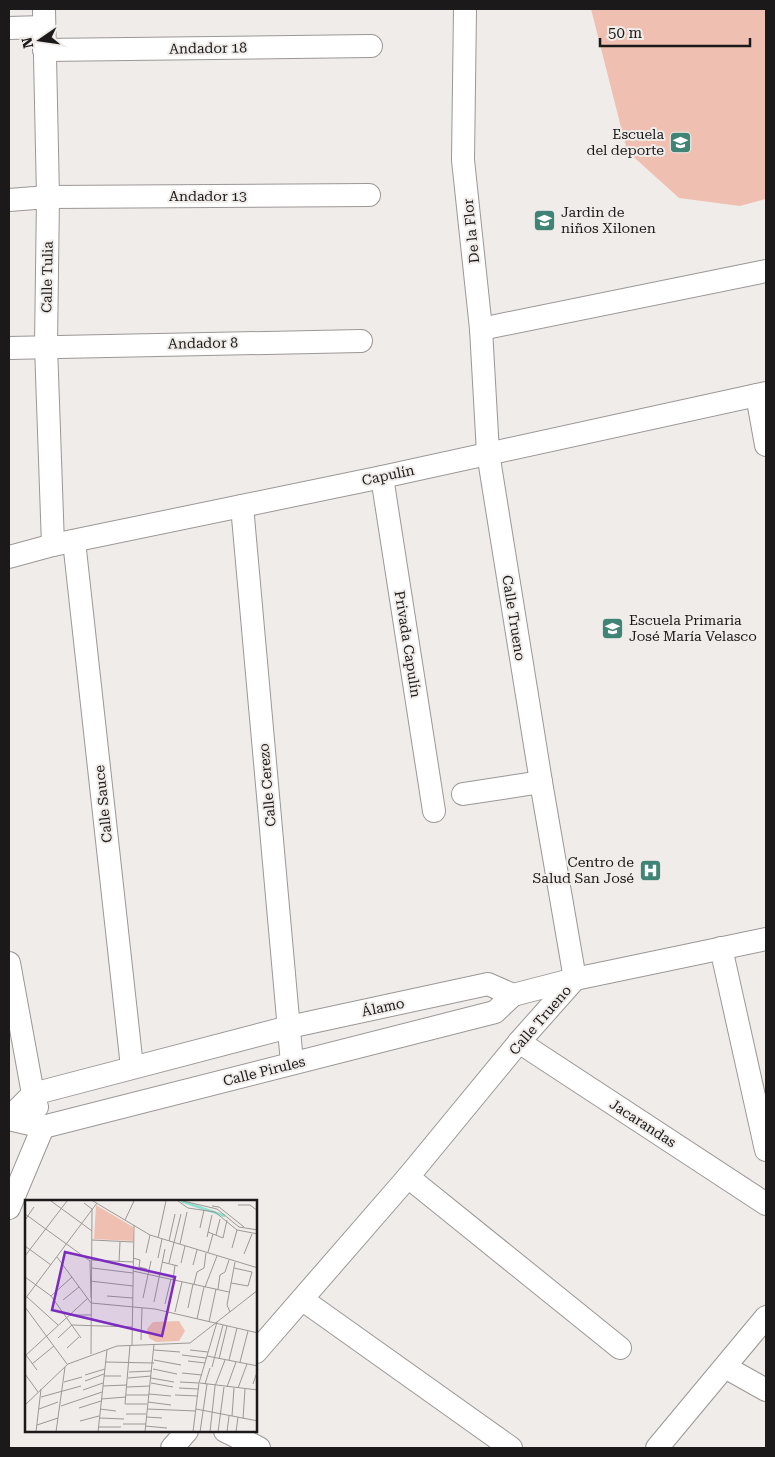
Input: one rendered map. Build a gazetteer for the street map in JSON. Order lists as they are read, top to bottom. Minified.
{"streets":{"street":["Andador 18","Andador 13","De la Flor","Calle Tulia","Andador 8","Capulín","Calle Trueno","Privada Capulín","Calle Cerezo","Calle Sauce","Álamo","Calle Pirules","Jacarandas"]},"crossings":[["Andador 18","Calle Tulia"],["Andador 13","Calle Tulia"],["De la Flor","Capulín"],["De la Flor","Calle Trueno"],["Calle Tulia","Andador 8"],["Calle Tulia","Capulín"],["Calle Tulia","Calle Sauce"],["Capulín","Calle Trueno"],["Capulín","Privada Capulín"],["Capulín","Calle Cerezo"],["Capulín","Calle Sauce"],["Calle Trueno","Jacarandas"],["Calle Cerezo","Álamo"],["Calle Cerezo","Calle Pirules"],["Calle Sauce","Álamo"],["Álamo","Calle Pirules"]],"places":{"school or university":["Escuela del deporte","Jardin de niños Xilonen","Escuela Primaria José María Velasco"],"hospital":["Centro de Salud San José"]},"scale_bar":"50 m","north":"left"}
